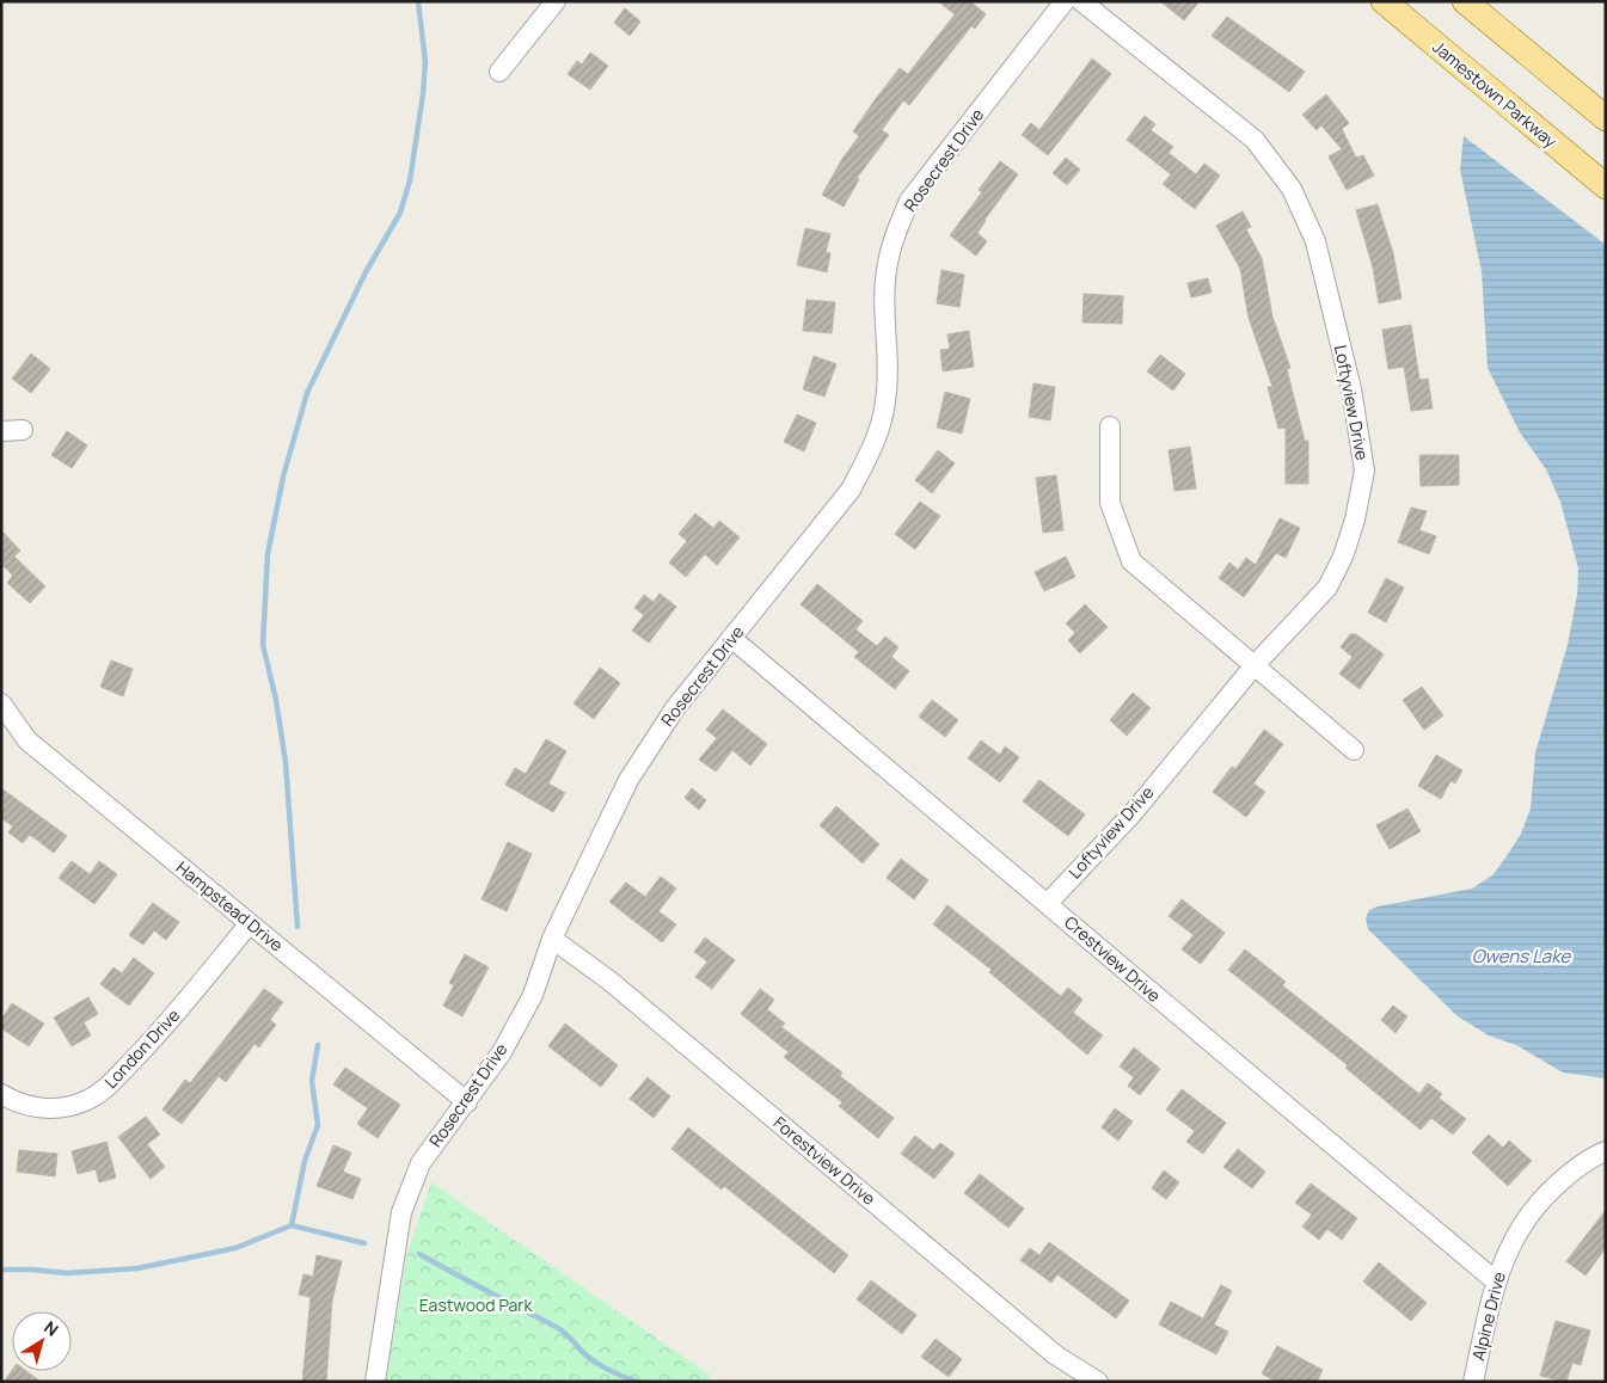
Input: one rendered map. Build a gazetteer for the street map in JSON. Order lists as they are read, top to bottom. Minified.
{"streets":{"main road":["Jamestown Parkway"],"street":["Rosecrest Drive","Loftyview Drive","Hampstead Drive","Crestview Drive","London Drive","Forestview Drive","Alpine Drive"]},"crossings":[["Rosecrest Drive","Hampstead Drive"],["Rosecrest Drive","Crestview Drive"],["Rosecrest Drive","Forestview Drive"],["Loftyview Drive","Crestview Drive"],["Hampstead Drive","London Drive"],["Crestview Drive","Alpine Drive"]],"water":["Owens Lake"],"parks":["Eastwood Park"],"north":"top right"}
